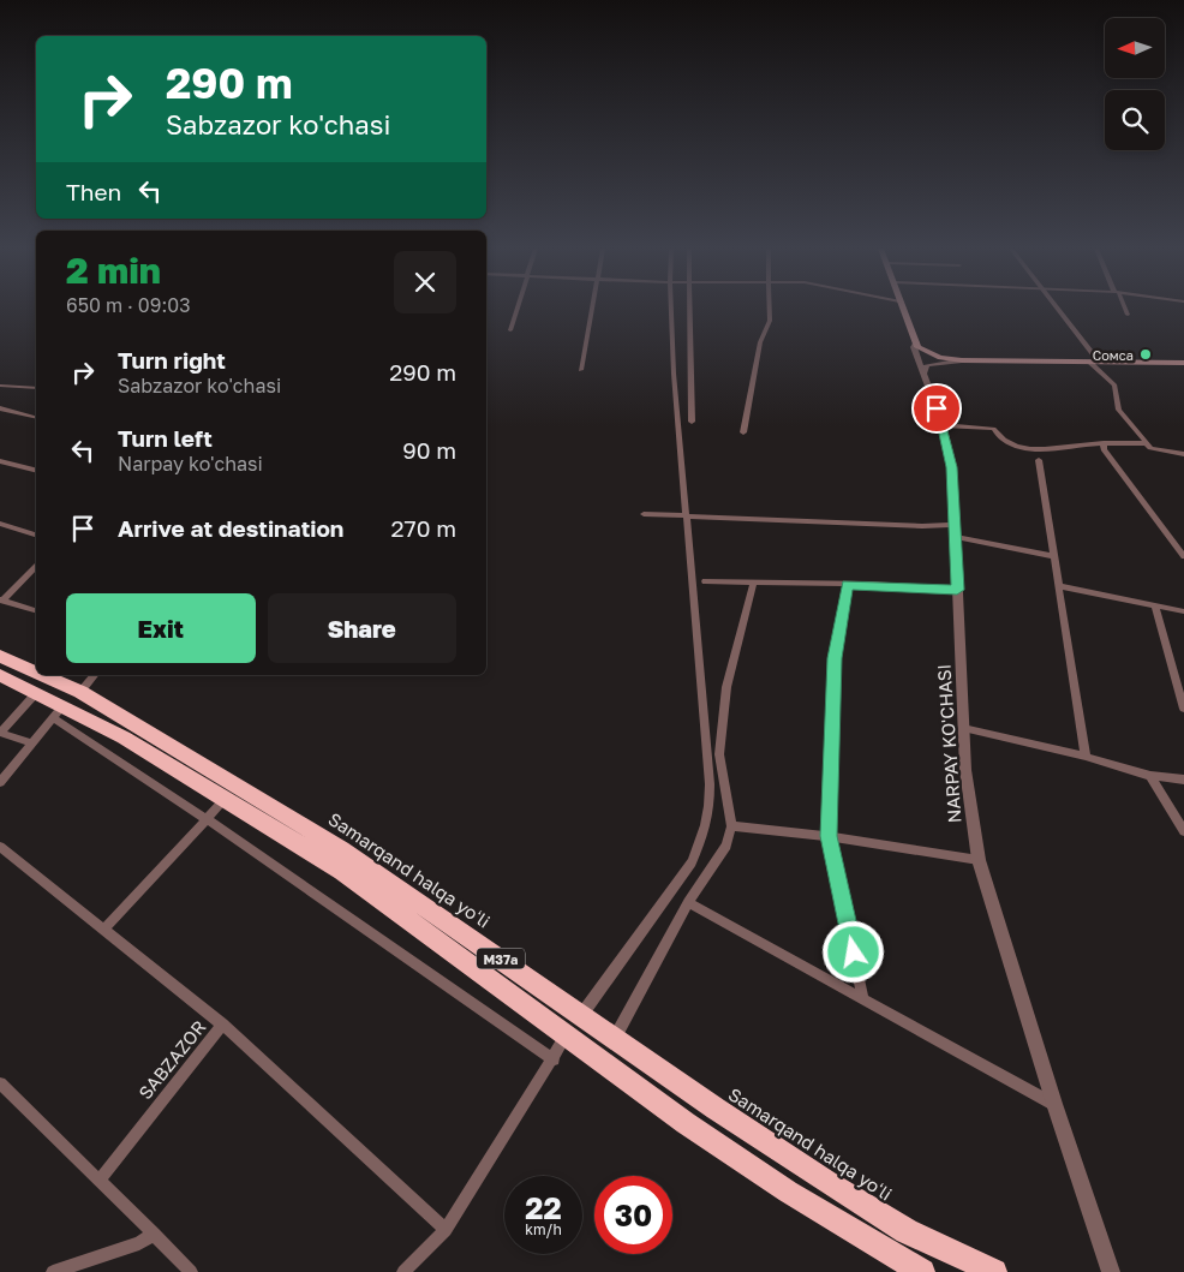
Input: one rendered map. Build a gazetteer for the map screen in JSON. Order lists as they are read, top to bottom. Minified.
{"streets":{"highway":["Samarqand halqa yoʻli","M37a"],"main road":["NARPAY KO'CHASI"],"street":["SABZAZOR"]},"places":["Сомса"],"north":"left","page":{"turn":["290 m","Sabzazor ko'chasi"],"then":"Then","heading":["2 min","650 m · 09:03"],"list":[{"name":"Turn right","note":"Sabzazor ko'chasi","value":"290 m"},{"name":"Turn left","note":"Narpay ko'chasi","value":"90 m"},{"name":"Arrive at destination","value":"270 m"}],"buttons":["Exit","Share"],"speed":"22 km/h","limit":"30"}}
